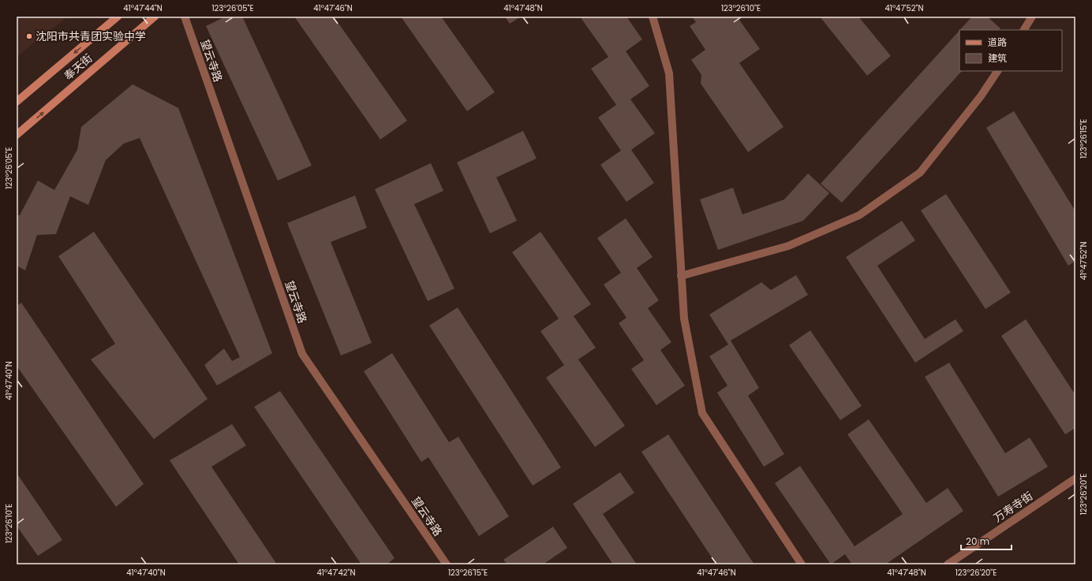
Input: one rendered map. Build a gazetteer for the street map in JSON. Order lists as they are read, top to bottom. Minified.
{"streets":{"main road":["奉天街"],"street":["望云寺路","万寿寺街"]},"places":["沈阳市共青团实验中学"],"legend":["道路","建筑"],"scale_bar":"20 m","coordinates":["41°47'44\"N","123°26'05\"E","41°47'46\"N","41°47'48\"N","123°26'10\"E","41°47'52\"N","123°26'15\"E","41°47'40\"N","123°26'20\"E","41°47'42\"N"]}
